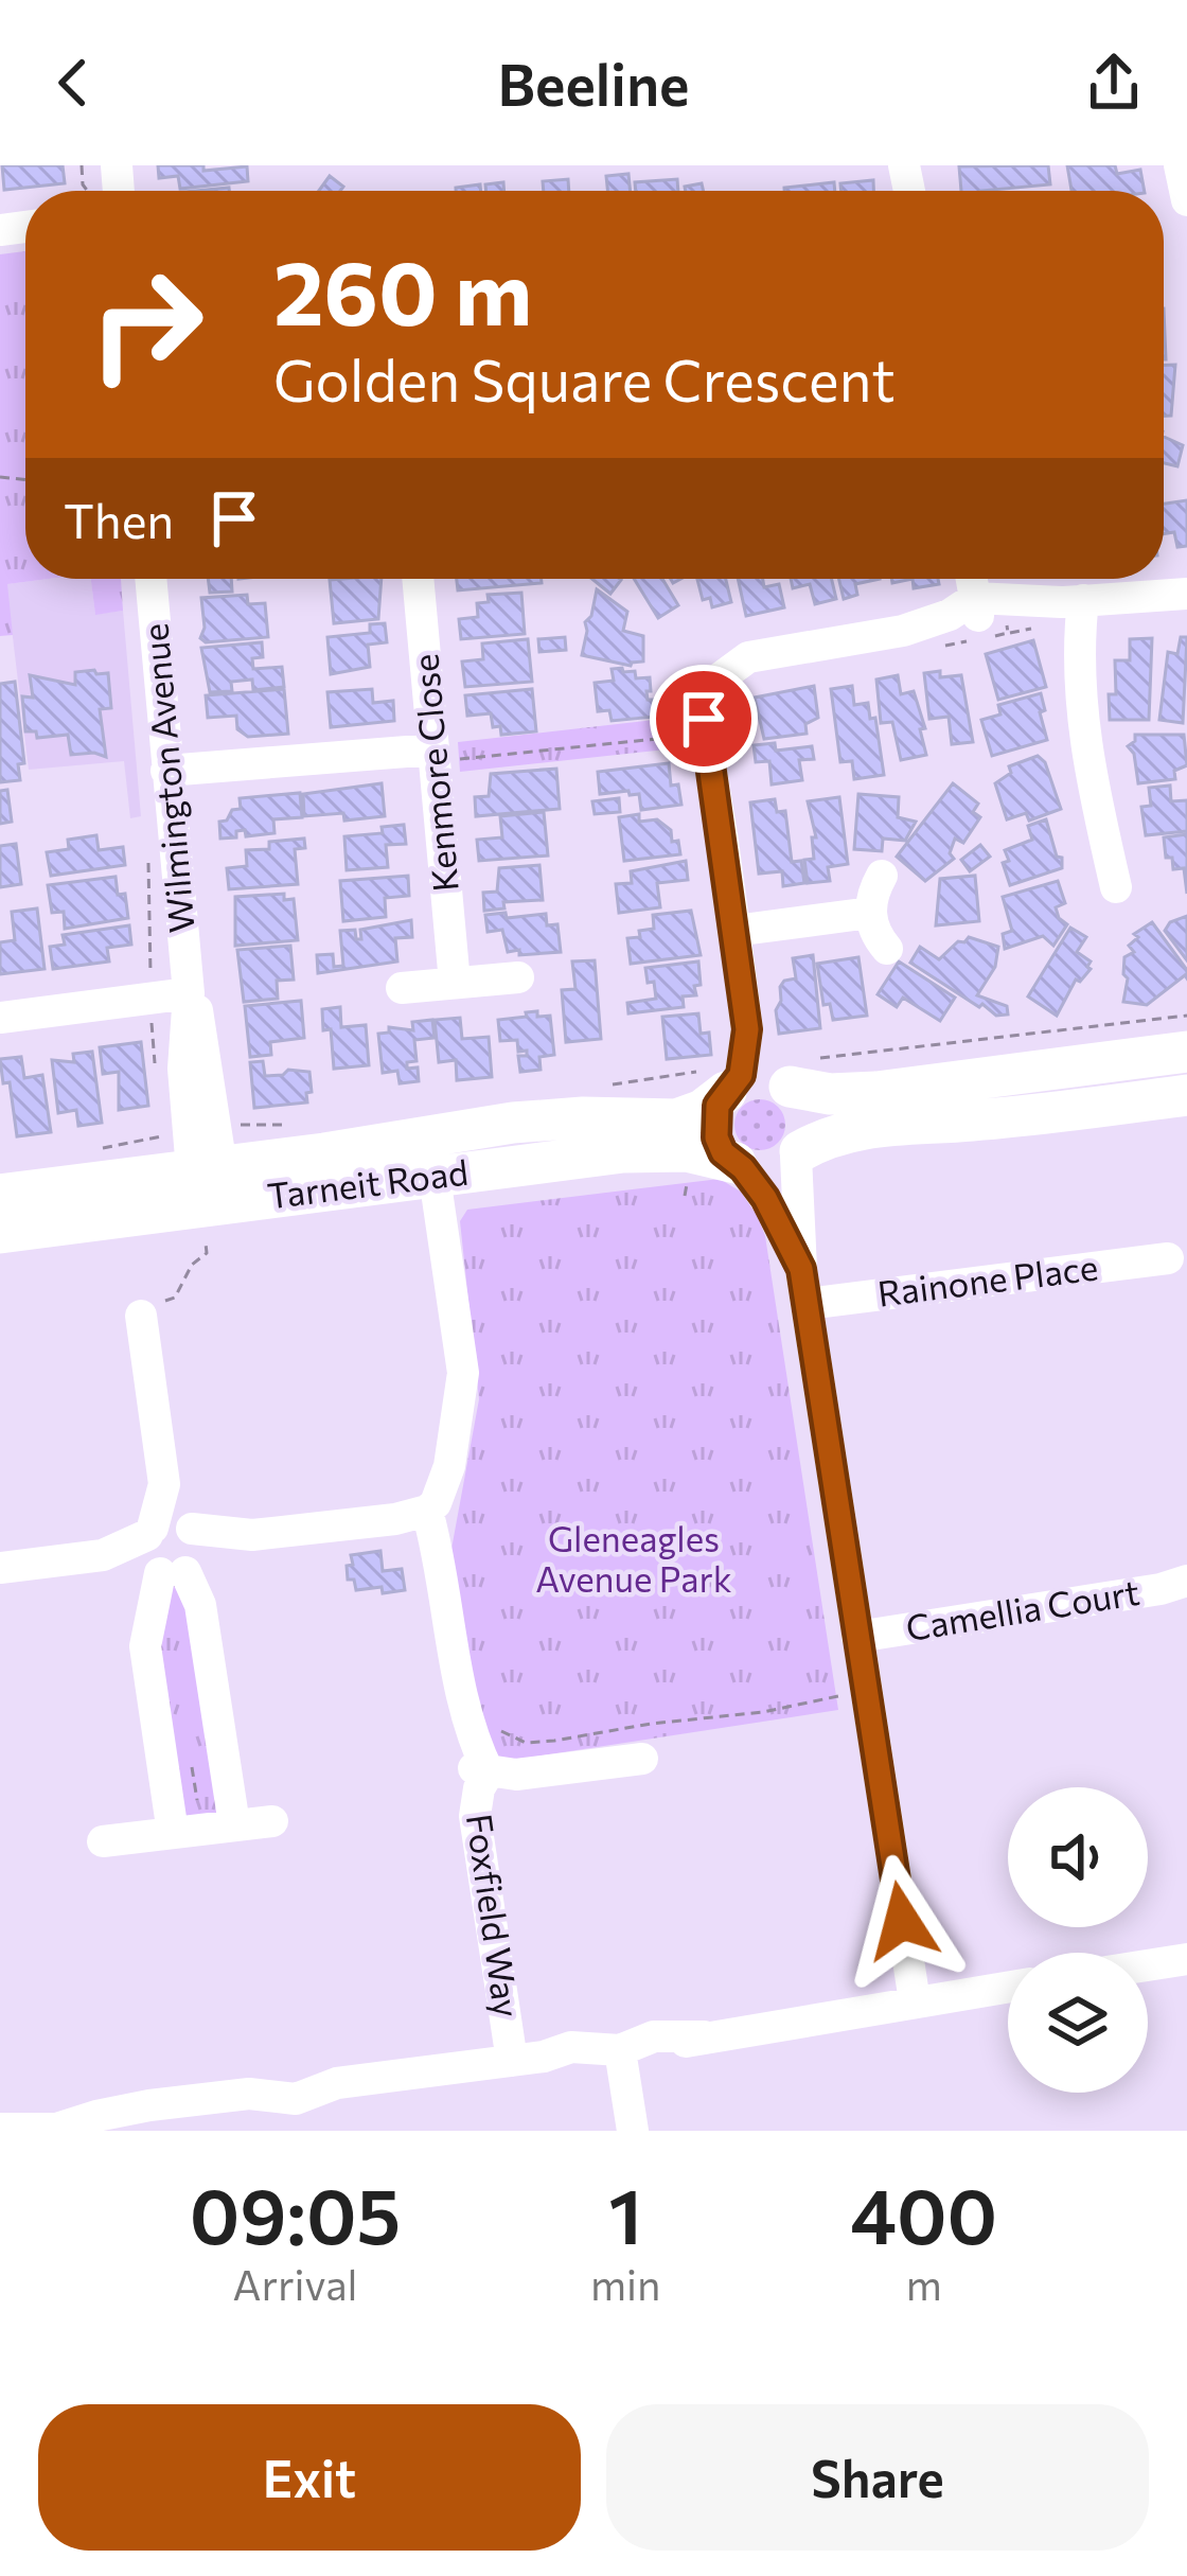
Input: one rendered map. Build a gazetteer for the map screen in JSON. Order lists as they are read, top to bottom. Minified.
{"streets":{"main road":["Tarneit Road"],"street":["Kenmore Close","Wilmington Avenue","Rainone Place","Camellia Court","Foxfield Way"]},"crossings":[["Wilmington Avenue","Tarneit Road"]],"parks":["Gleneagles Avenue Park"],"page":{"header":"Beeline","turn":["260 m","Golden Square Crescent"],"then":"Then","eta":["09:05","Arrival","1","min","400","m"],"buttons":["Exit","Share"]}}
